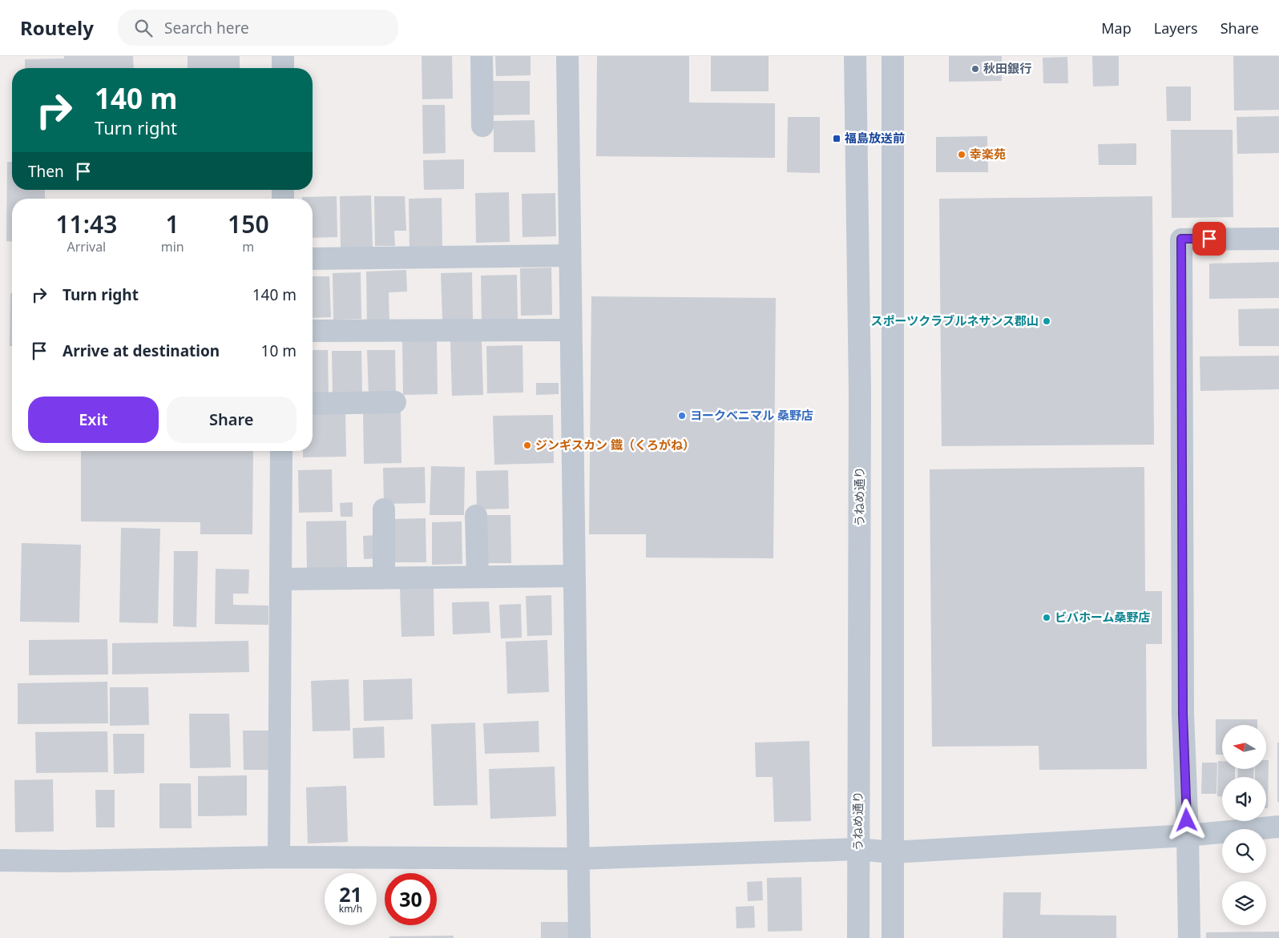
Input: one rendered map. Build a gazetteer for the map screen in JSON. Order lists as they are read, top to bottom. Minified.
{"streets":{"street":["うねめ通り"]},"places":{"other":["秋田銀行","幸楽苑","スポーツクラブルネサンス郡山","ヨークベニマル 桑野店","ジンギスカン 鐡（くろがね）","ビバホーム桑野店"],"transit":["福島放送前"]},"north":"left","page":{"header":"Routely","search":"Search here","nav":["Map","Layers","Share"],"turn":["140 m","Turn right"],"then":"Then","eta":["11:43","Arrival","1","min","150","m"],"list":[{"name":"Turn right","value":"140 m"},{"name":"Arrive at destination","value":"10 m"}],"buttons":["Exit","Share"],"speed":"21 km/h","limit":"30"}}
